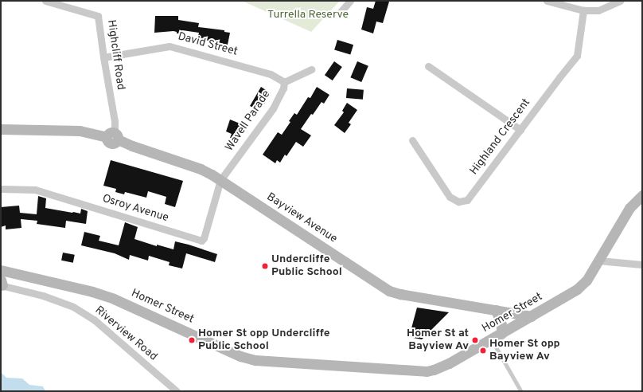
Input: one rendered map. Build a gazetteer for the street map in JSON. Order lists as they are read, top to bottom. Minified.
{"streets":{"main road":["Bayview Avenue","Homer Street"],"street":["David Street","Highcliff Road","Wavell Parade","Highland Crescent","Osroy Avenue","Riverview Road"]},"crossings":[["David Street","Highcliff Road"],["David Street","Wavell Parade"],["Highcliff Road","Bayview Avenue"],["Wavell Parade","Osroy Avenue"],["Wavell Parade","Bayview Avenue"],["Osroy Avenue","Bayview Avenue"],["Bayview Avenue","Homer Street"],["Homer Street","Riverview Road"]],"parks":["Turrella Reserve"],"places":["Undercliffe Public School","Homer St opp Undercliffe Public School","Homer St at Bayview Av","Homer St opp Bayview Av"]}
